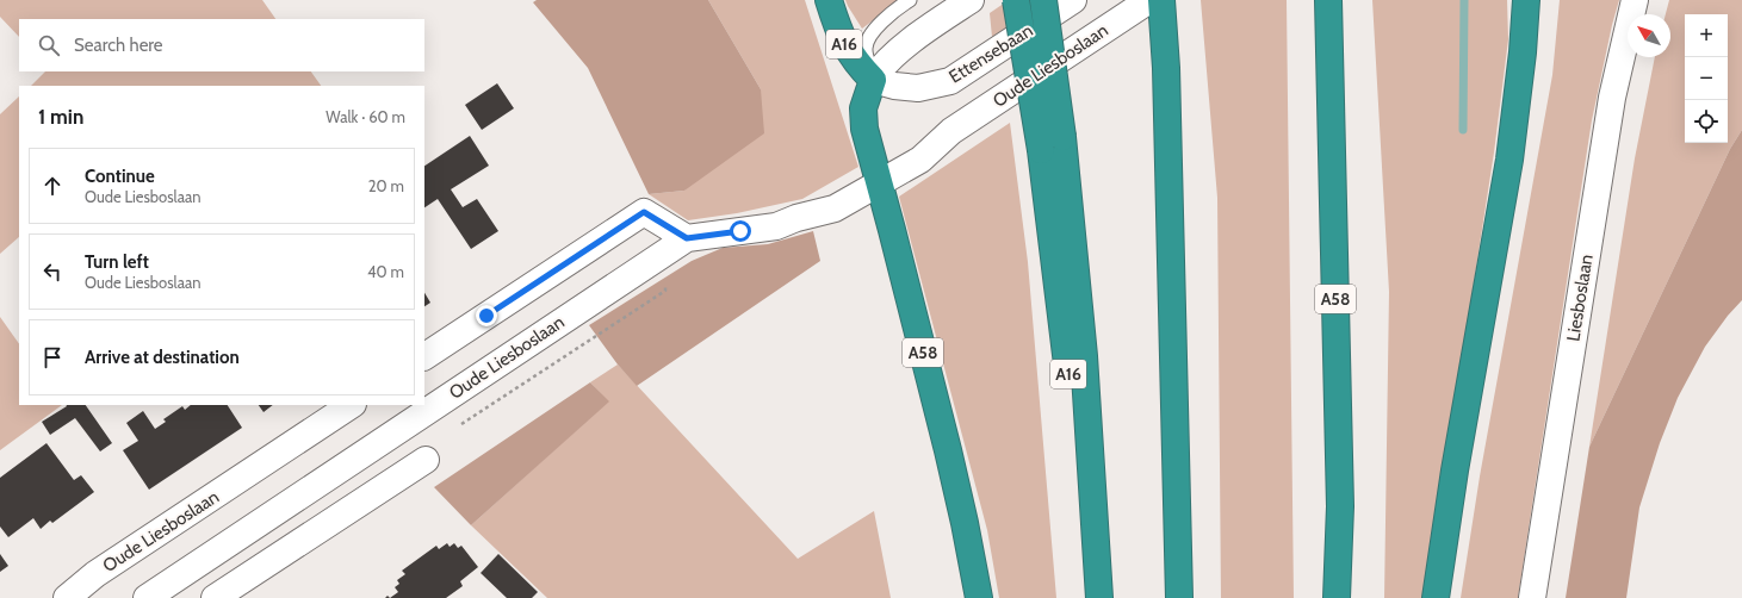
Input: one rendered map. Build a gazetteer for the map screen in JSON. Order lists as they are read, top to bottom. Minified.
{"streets":{"highway":["A16","A58"],"street":["Ettensebaan","Oude Liesboslaan","Liesboslaan"]},"crossings":[["A16","Ettensebaan"],["Oude Liesboslaan","A58"]],"north":"top left","page":{"map_buttons":["+","−"],"search":"Search here","heading":["1 min","Walk · 60 m"],"list":[["Continue","Oude Liesboslaan","20 m"],["Turn left","Oude Liesboslaan","40 m"],"Arrive at destination"]}}
